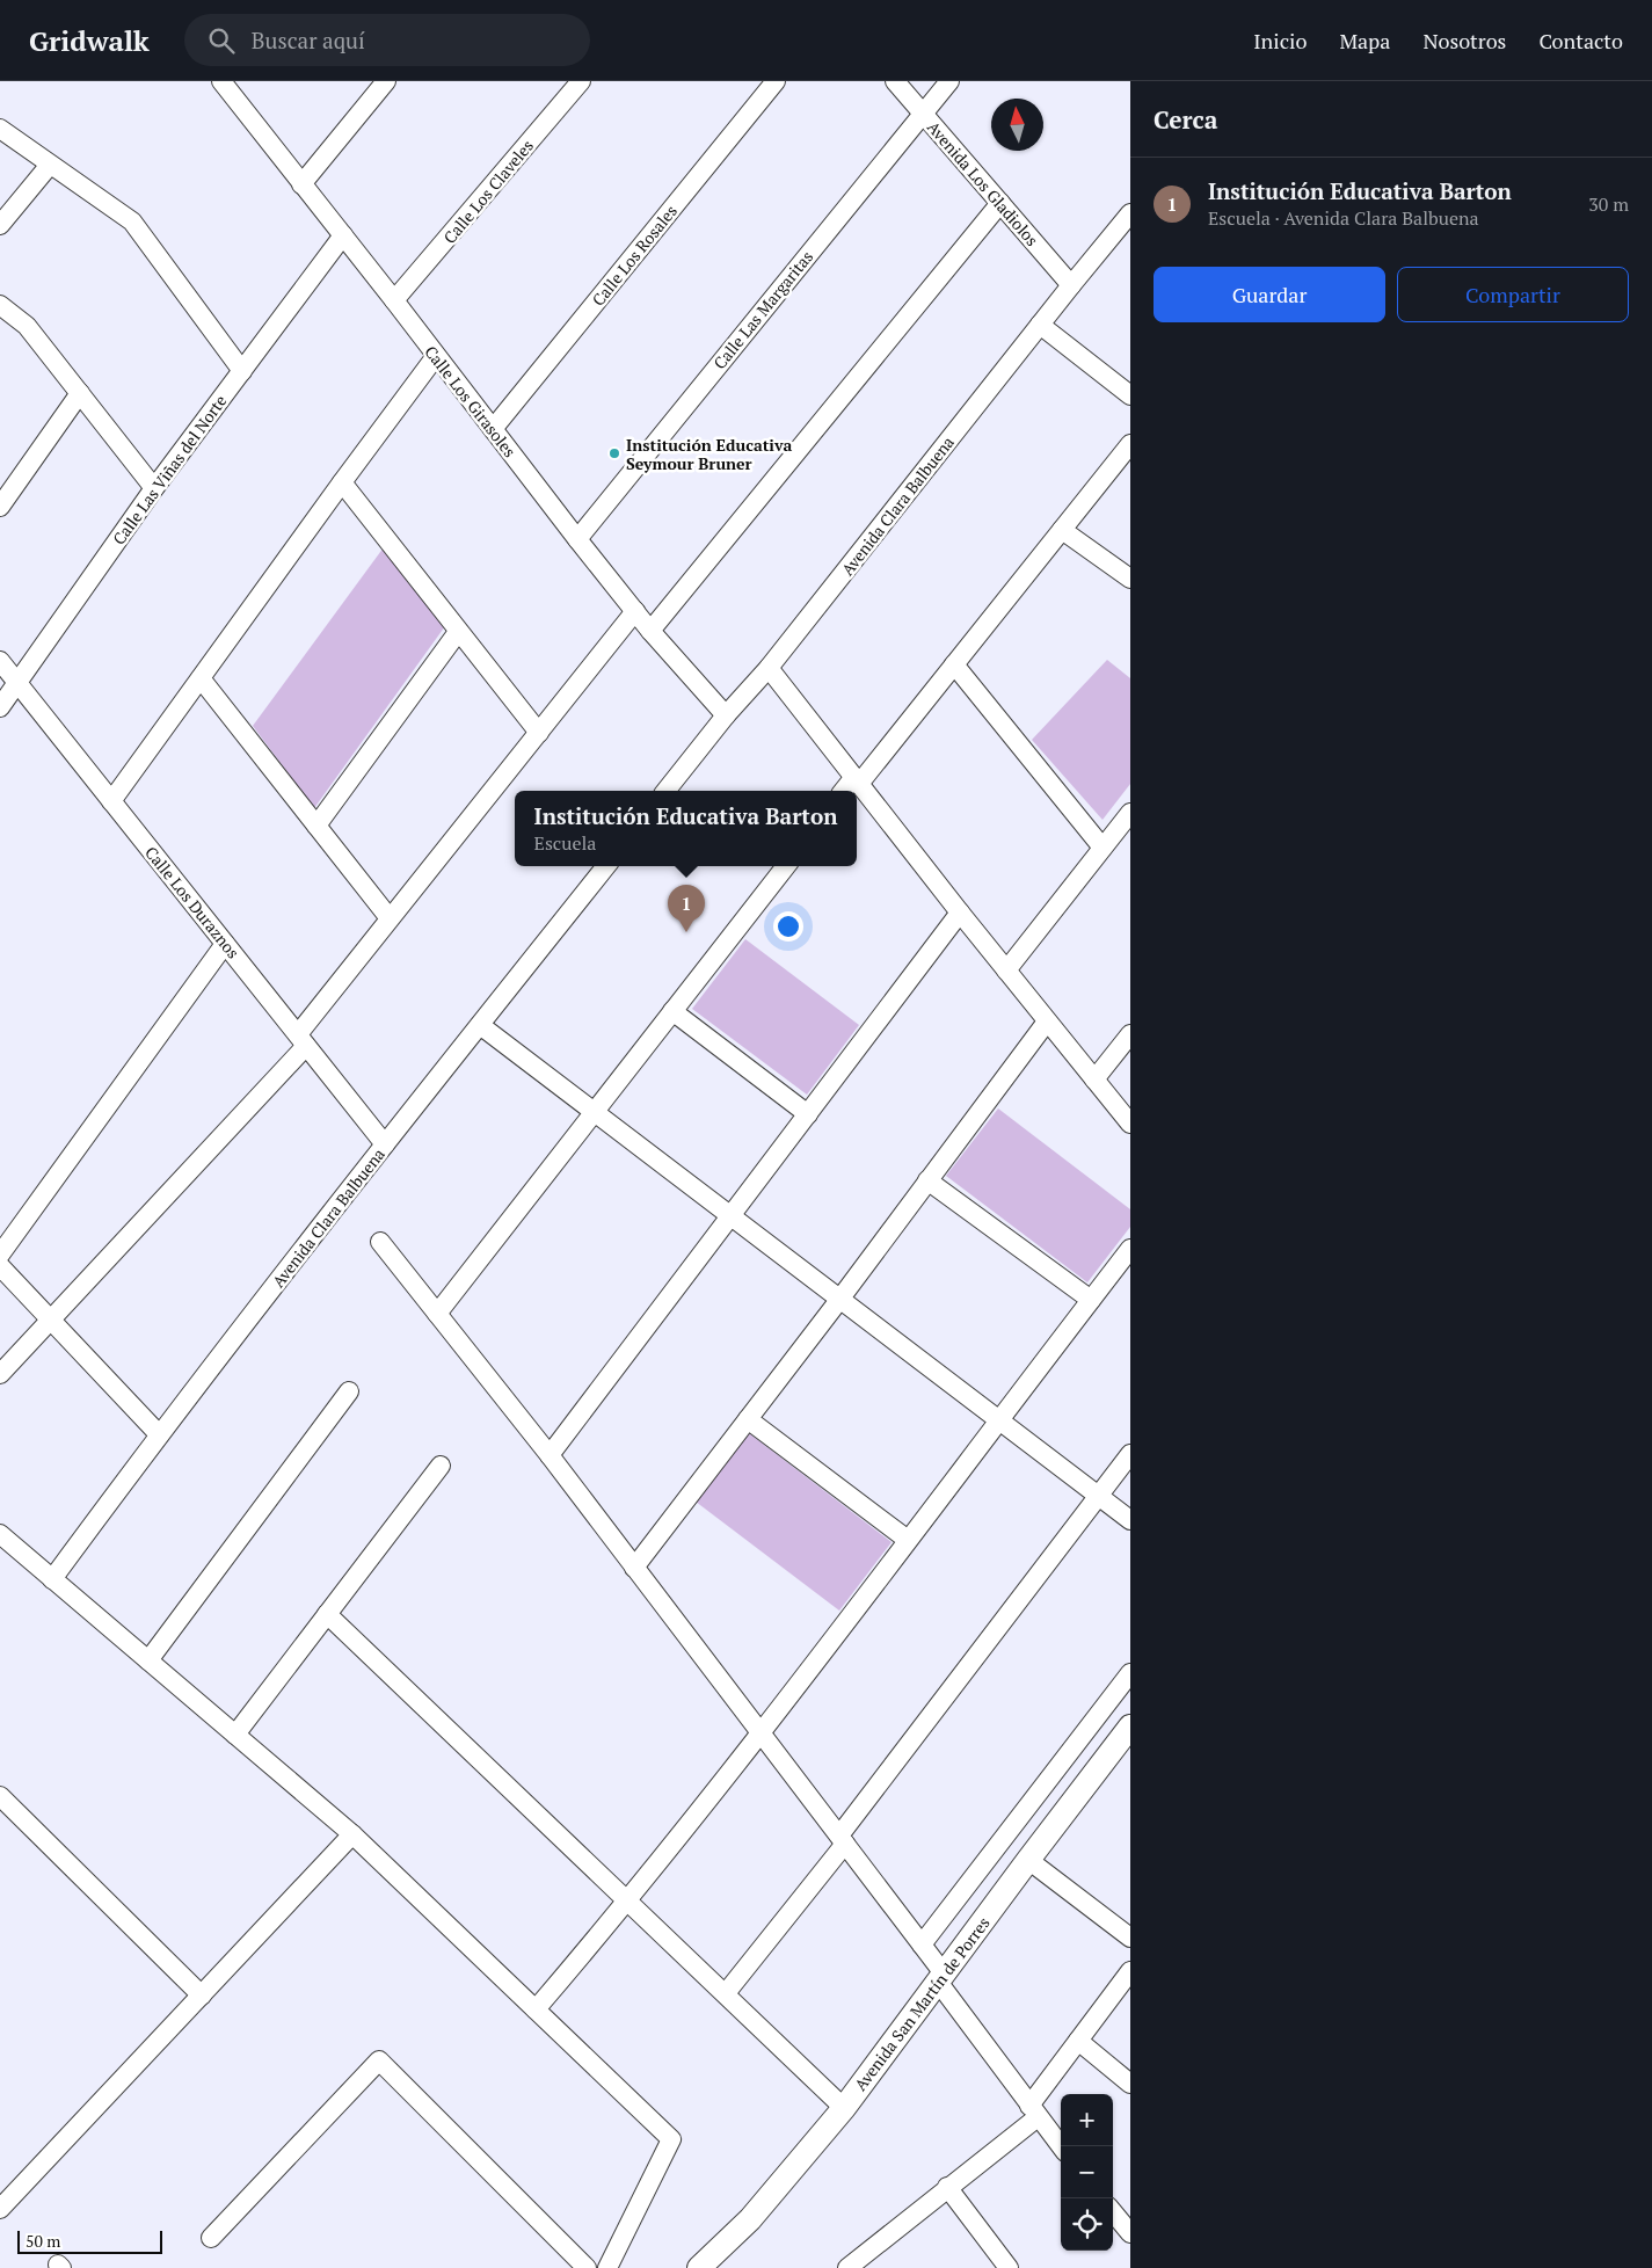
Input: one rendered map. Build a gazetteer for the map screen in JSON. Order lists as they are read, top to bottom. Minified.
{"streets":{"street":["Avenida Los Gladiolos","Calle Los Claveles","Calle Los Rosales","Calle Las Margaritas","Calle Los Girasoles","Calle Las Viñas del Norte","Avenida Clara Balbuena","Calle Los Duraznos","Avenida San Martín de Porres"]},"crossings":[["Avenida Los Gladiolos","Calle Las Margaritas"],["Avenida Los Gladiolos","Avenida Clara Balbuena"],["Calle Los Claveles","Calle Los Girasoles"],["Calle Los Rosales","Calle Los Girasoles"],["Calle Las Margaritas","Calle Los Girasoles"],["Calle Los Girasoles","Calle Las Viñas del Norte"],["Calle Los Girasoles","Avenida Clara Balbuena"],["Calle Las Viñas del Norte","Calle Los Duraznos"],["Avenida Clara Balbuena","Calle Los Duraznos"]],"places":["Institución Educativa Seymour Bruner"],"scale_bar":"50 m","north":"top","page":{"header":"Gridwalk","search":"Buscar aquí","nav":["Inicio","Mapa","Nosotros","Contacto"],"heading":"Cerca","list":[{"mark":"1","name":"Institución Educativa Barton","note":"Escuela · Avenida Clara Balbuena","value":"30 m"}],"buttons":["Guardar","Compartir"],"popup":["Institución Educativa Barton","Escuela"],"pins":"1","map_buttons":["+","−"],"scale":"50 m"}}
